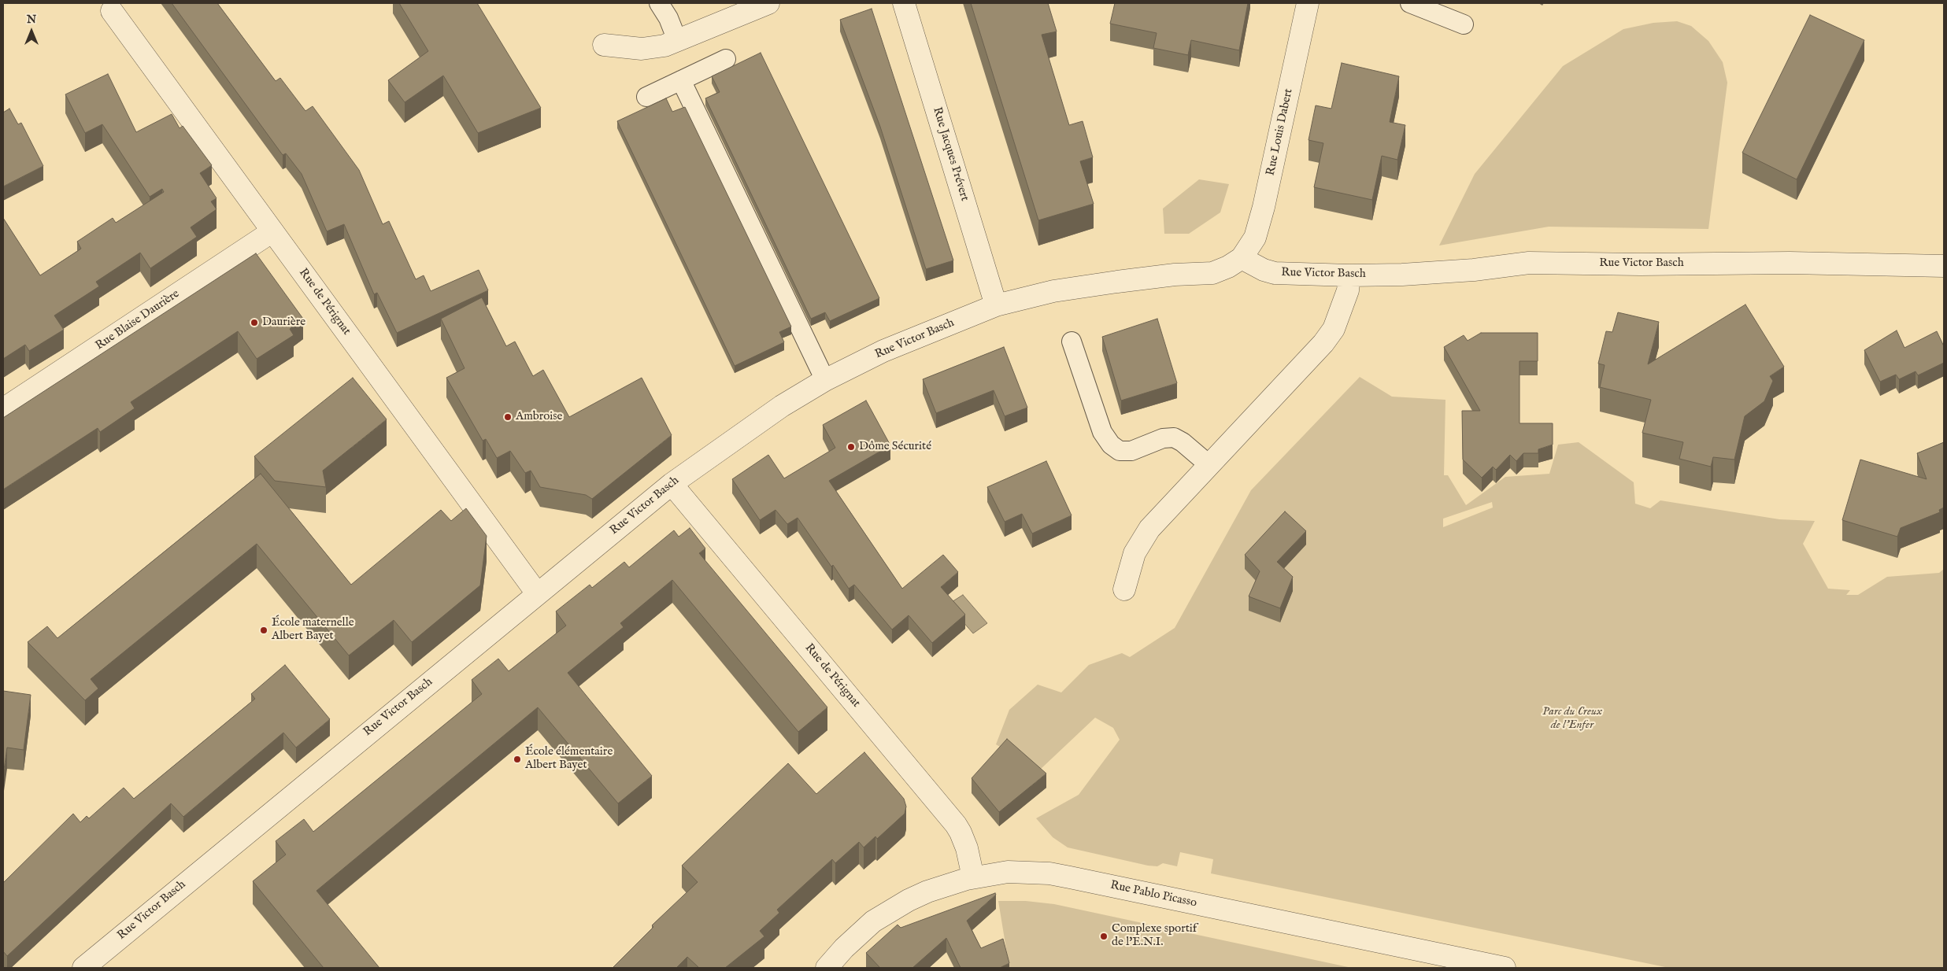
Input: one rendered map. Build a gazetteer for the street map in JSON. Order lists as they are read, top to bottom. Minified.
{"streets":{"street":["Rue Louis Dabert","Rue Jacques Prévert","Rue Victor Basch","Rue de Pérignat","Rue Blaise Daurière","Rue Pablo Picasso"]},"crossings":[["Rue Louis Dabert","Rue Victor Basch"],["Rue Jacques Prévert","Rue Victor Basch"],["Rue Victor Basch","Rue de Pérignat"],["Rue de Pérignat","Rue Blaise Daurière"],["Rue de Pérignat","Rue Pablo Picasso"]],"parks":["Parc du Creux de l'Enfer"],"places":["Daurière","Ambroise","Dôme Sécurité","École maternelle Albert Bayet","École élémentaire Albert Bayet","Complexe sportif de l'E.N.I."],"north":"top"}
